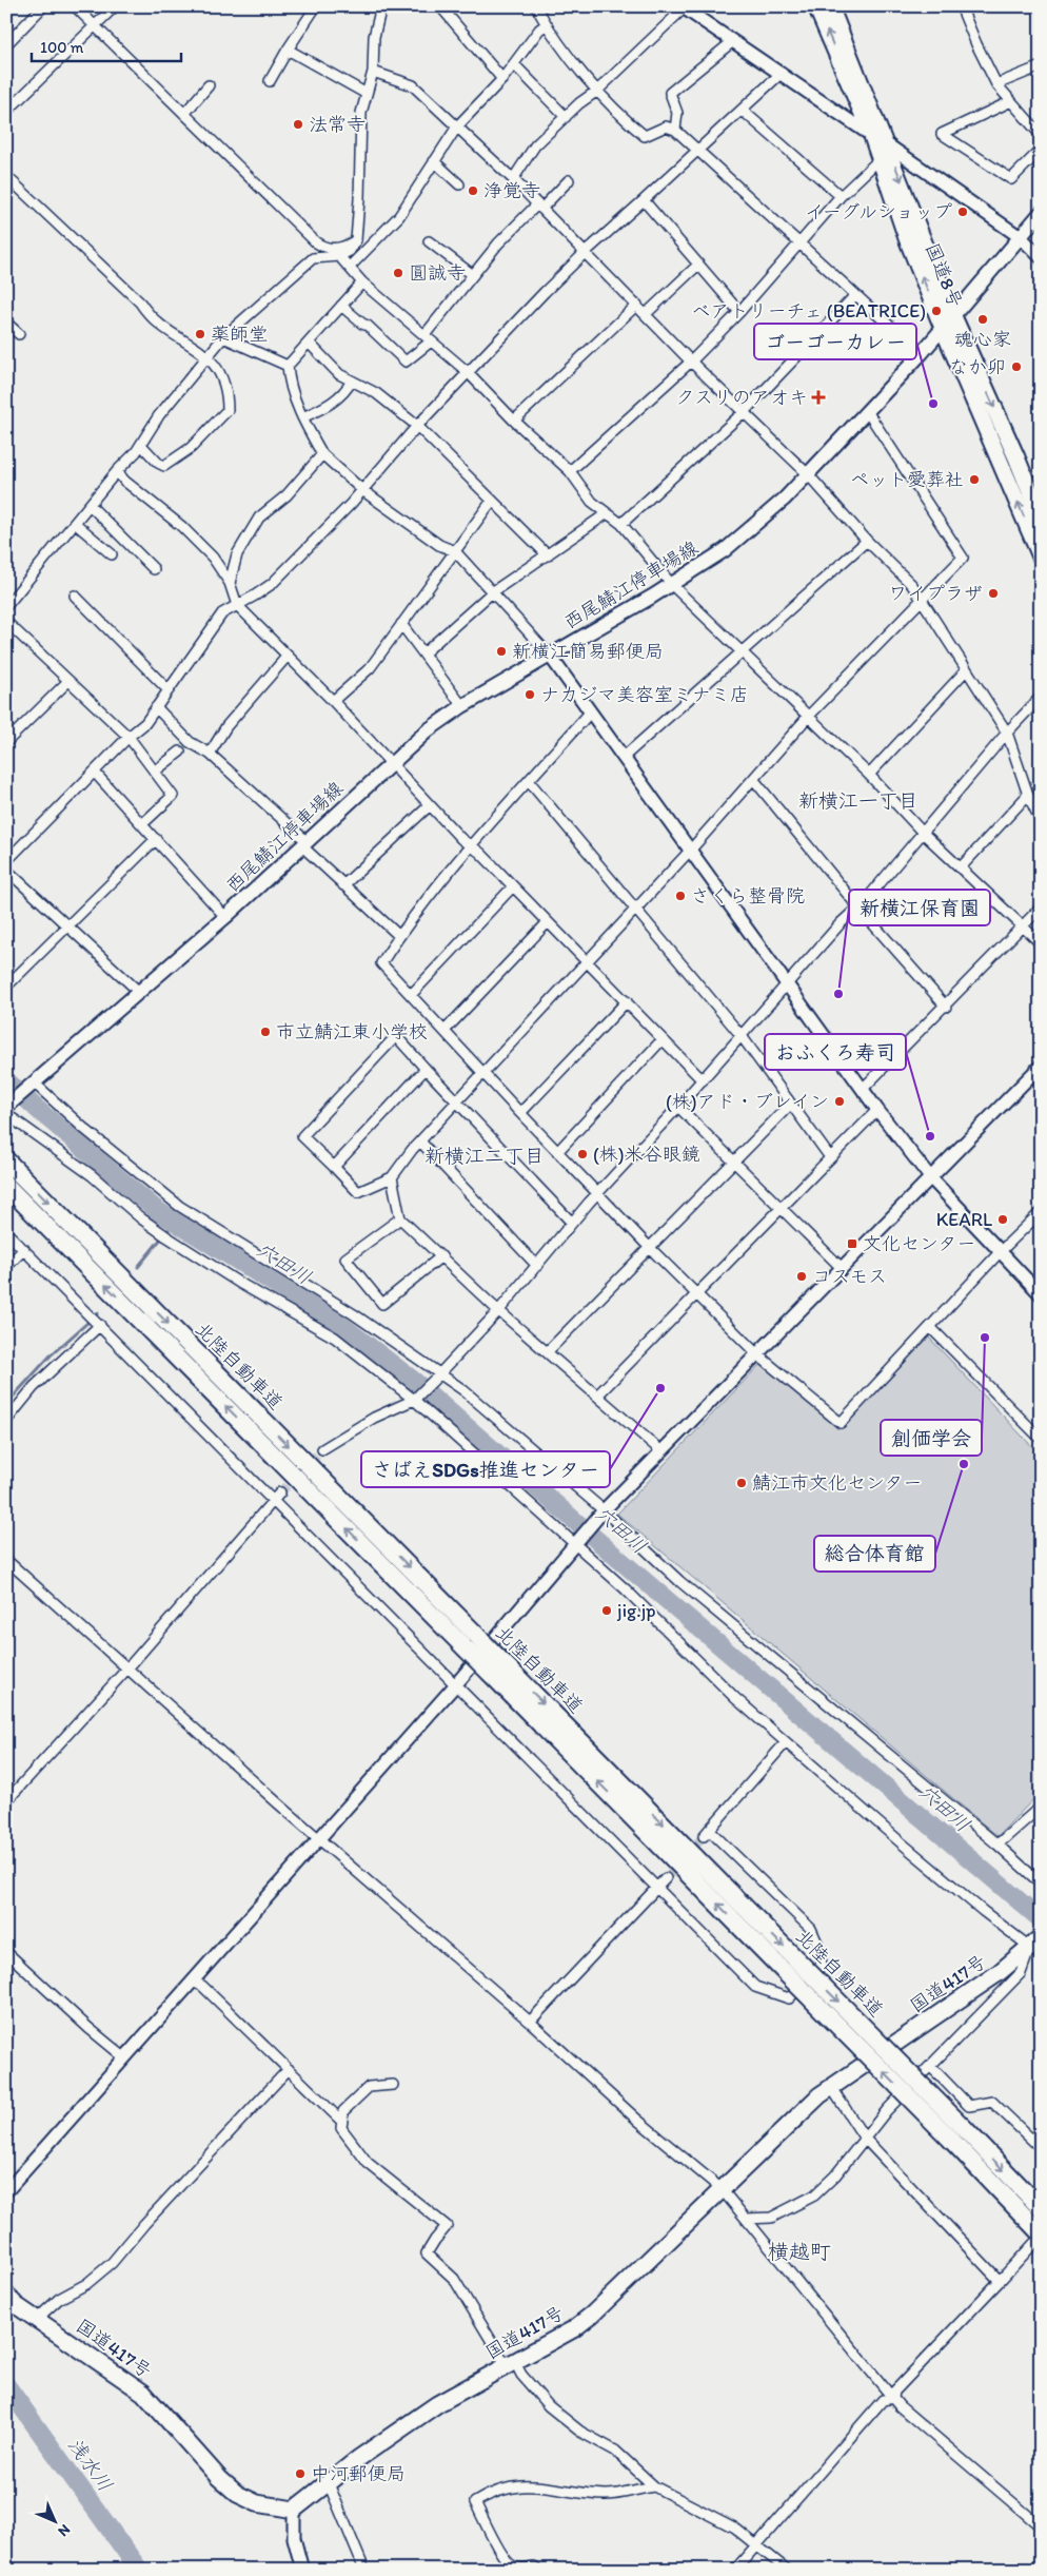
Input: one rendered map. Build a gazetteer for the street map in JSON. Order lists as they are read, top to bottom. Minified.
{"streets":{"highway":["国道8号","北陸自動車道","国道417号"],"main road":["西尾鯖江停車場線"]},"crossings":[["国道8号","西尾鯖江停車場線"]],"districts":["新横江一丁目","新横江二丁目","横越町"],"water":["穴田川","浅水川"],"places":{"other":["法常寺","浄覚寺","イーグルショップ","圓誠寺","ベアトリーチェ (BEATRICE)","魂心家","薬師堂","なか卯","ゴーゴーカレー","ペット愛葬社","ワイプラザ","新横江簡易郵便局","ナカジマ美容室ミナミ店","さくら整骨院","新横江保育園","市立鯖江東小学校","(株)アド・ブレイン","おふくろ寿司","(株)米谷眼鏡","KEARL","コスモス","創価学会","さばえSDGs推進センター","総合体育館","鯖江市文化センター","jig.jp","中河郵便局"],"health":["クスリのアオキ"],"transit":["文化センター"]},"scale_bar":"100 m","north":"bottom right"}
